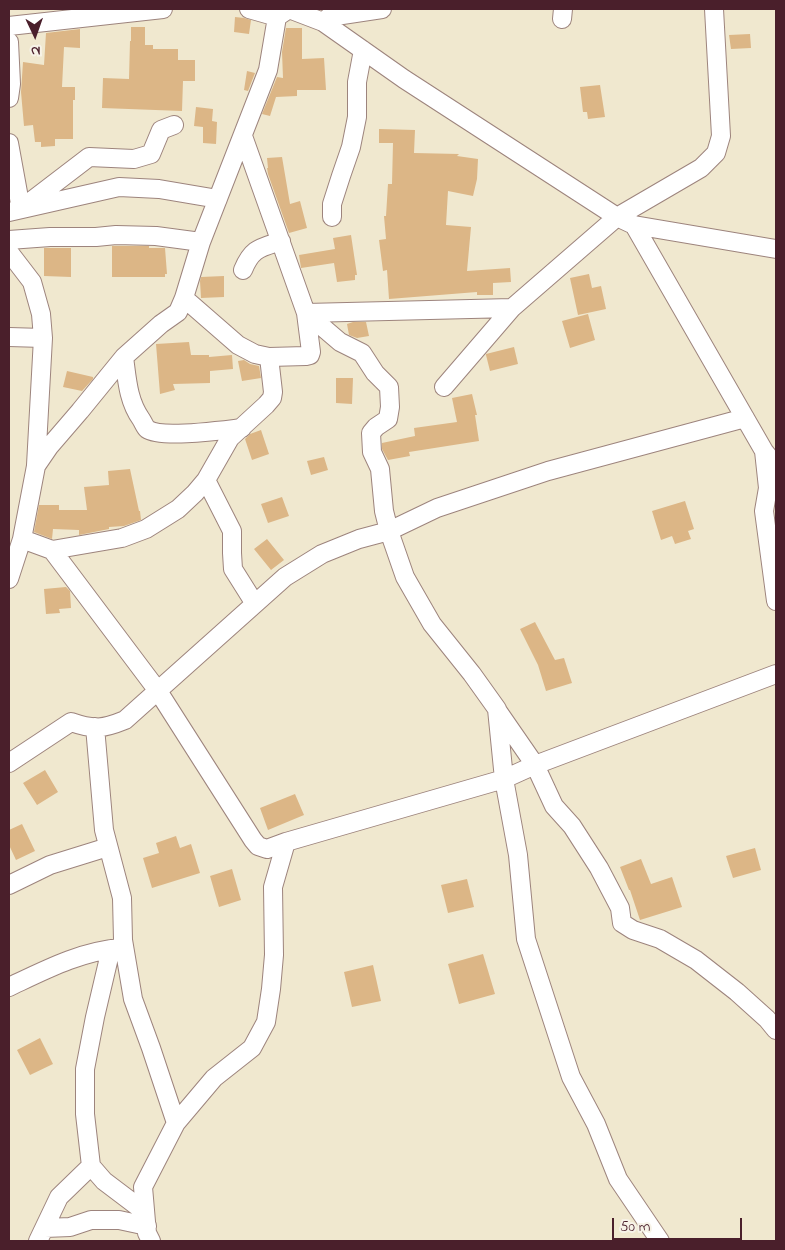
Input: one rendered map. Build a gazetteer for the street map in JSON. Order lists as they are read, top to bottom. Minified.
{"scale_bar":"50 m","north":"bottom"}
